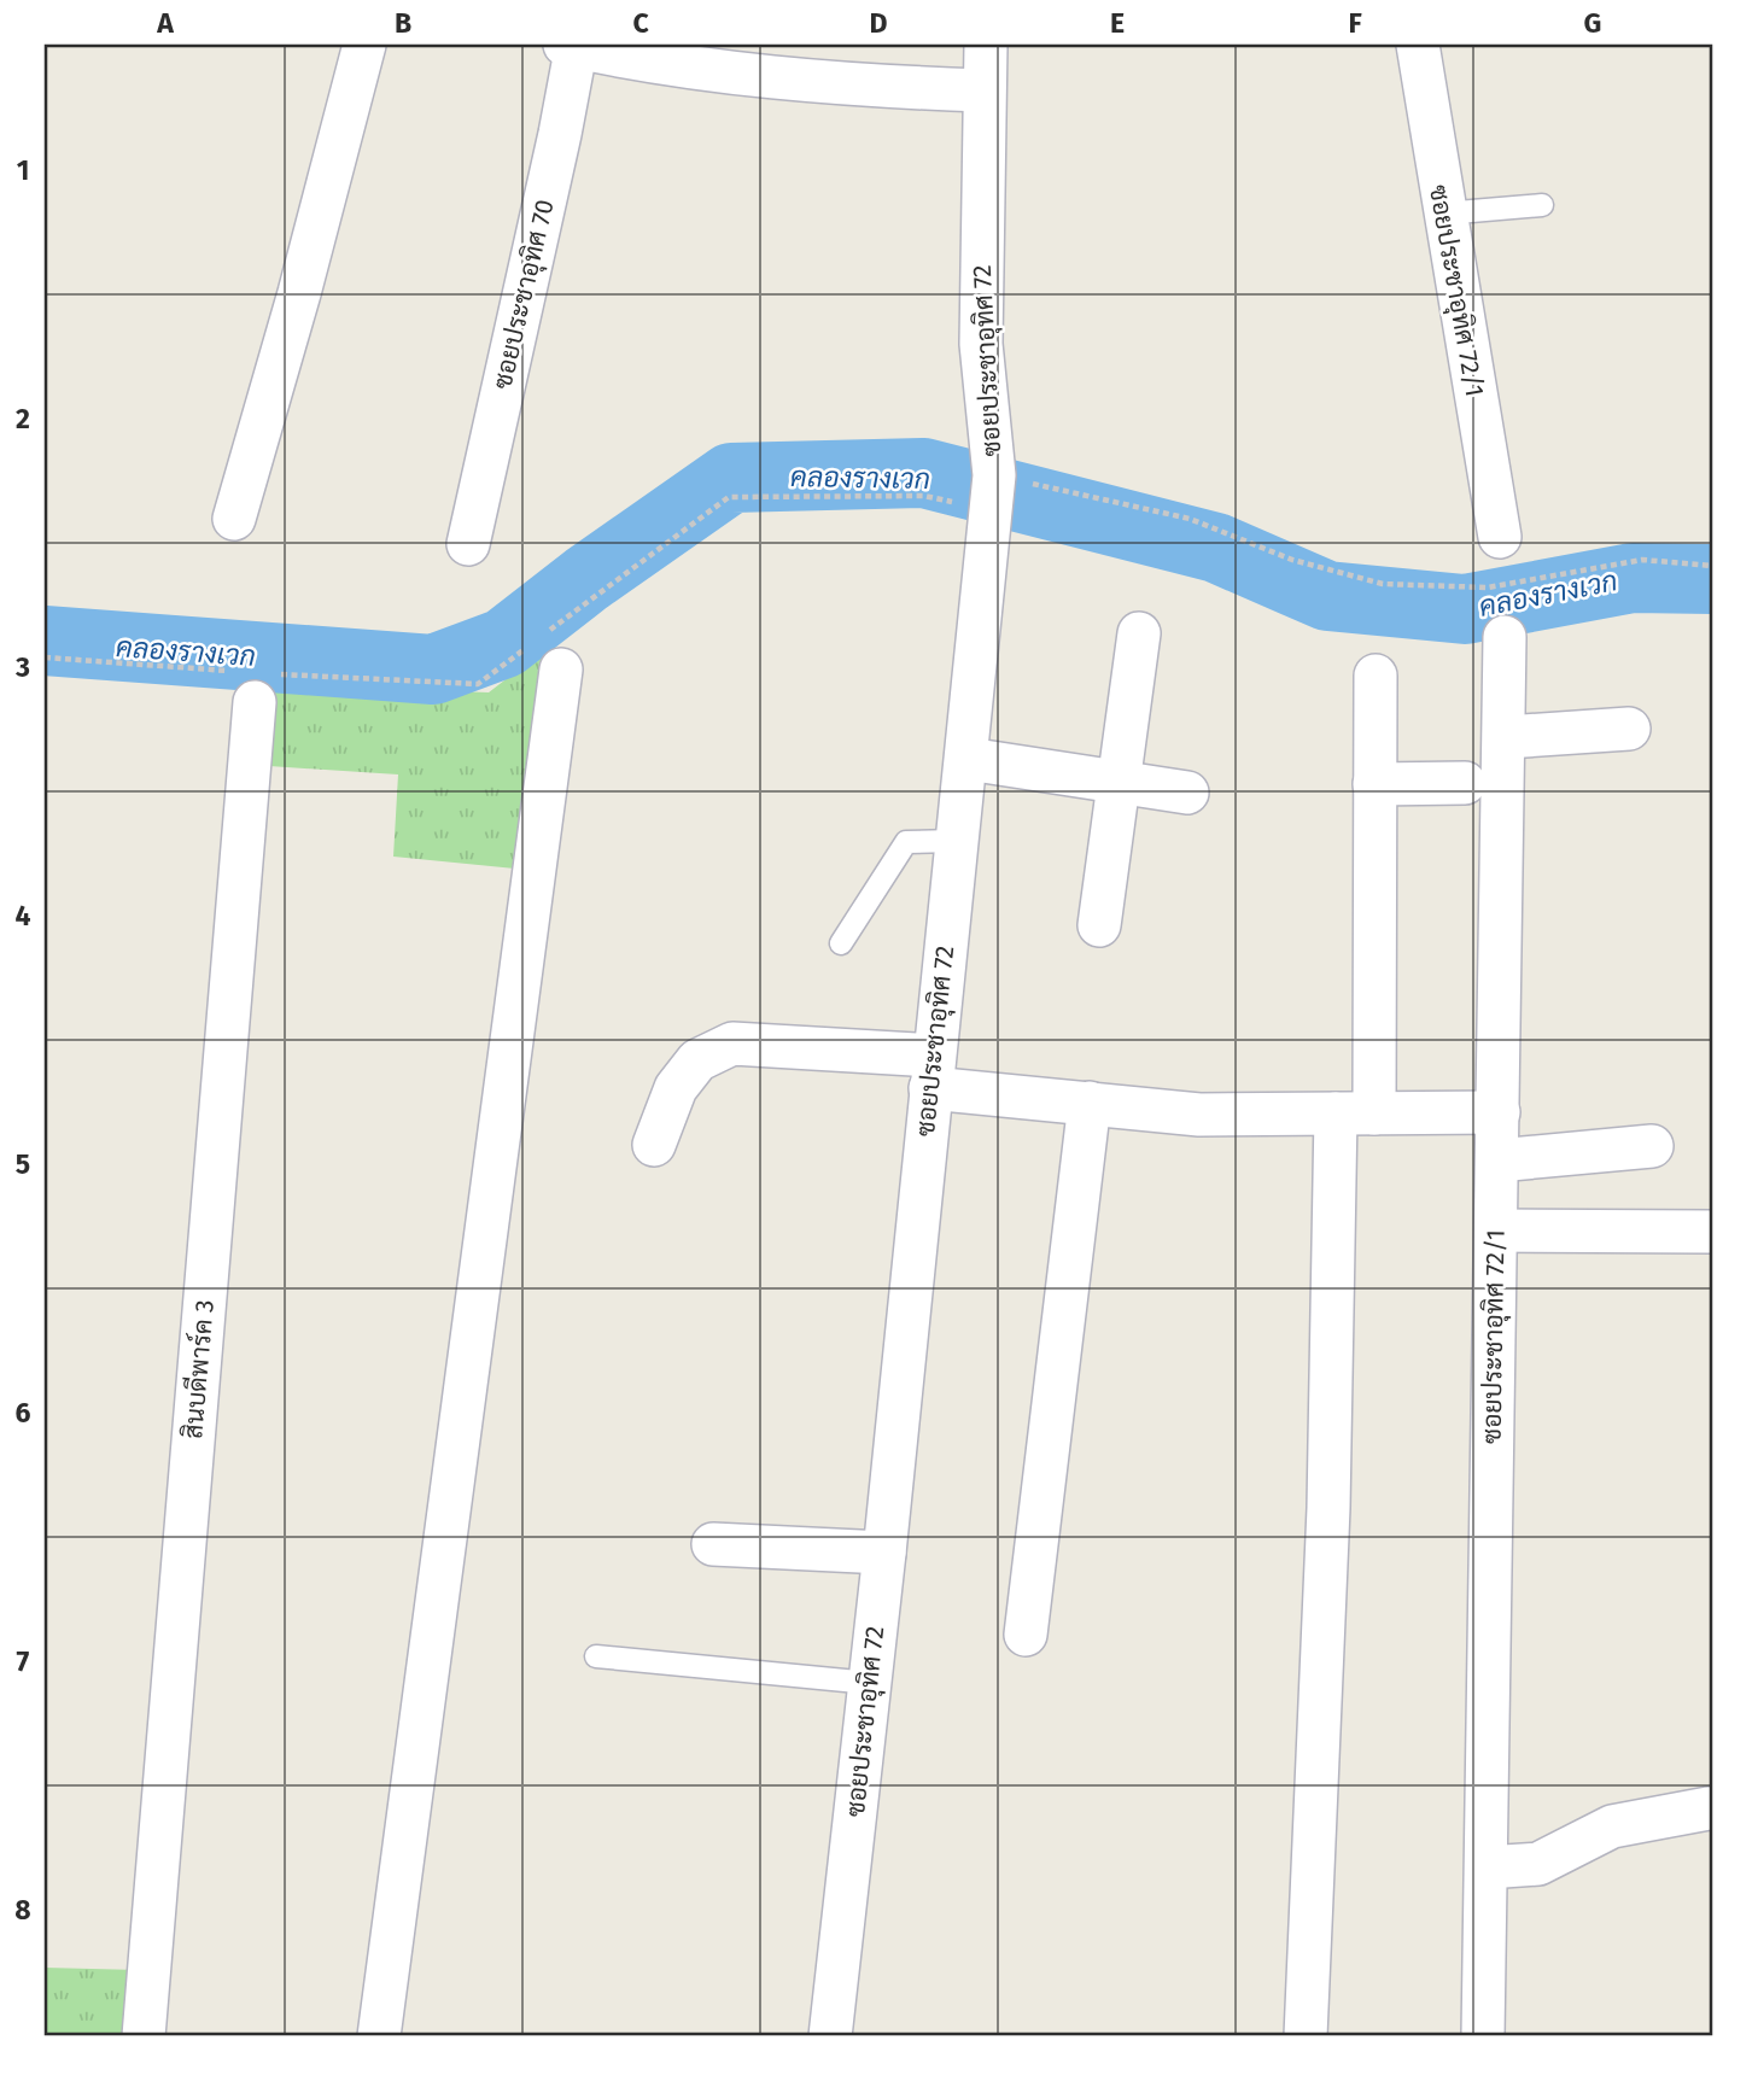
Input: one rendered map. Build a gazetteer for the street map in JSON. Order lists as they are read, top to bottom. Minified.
{"streets":{"street":["ซอยประชาอุทิศ 72/1","ซอยประชาอุทิศ 70","ซอยประชาอุทิศ 72","สินบดีพาร์ค 3"]},"water":["คลองรางเวก"],"grid":{"columns":["A","B","C","D","E","F","G"],"rows":["1","2","3","4","5","6","7","8"]}}
